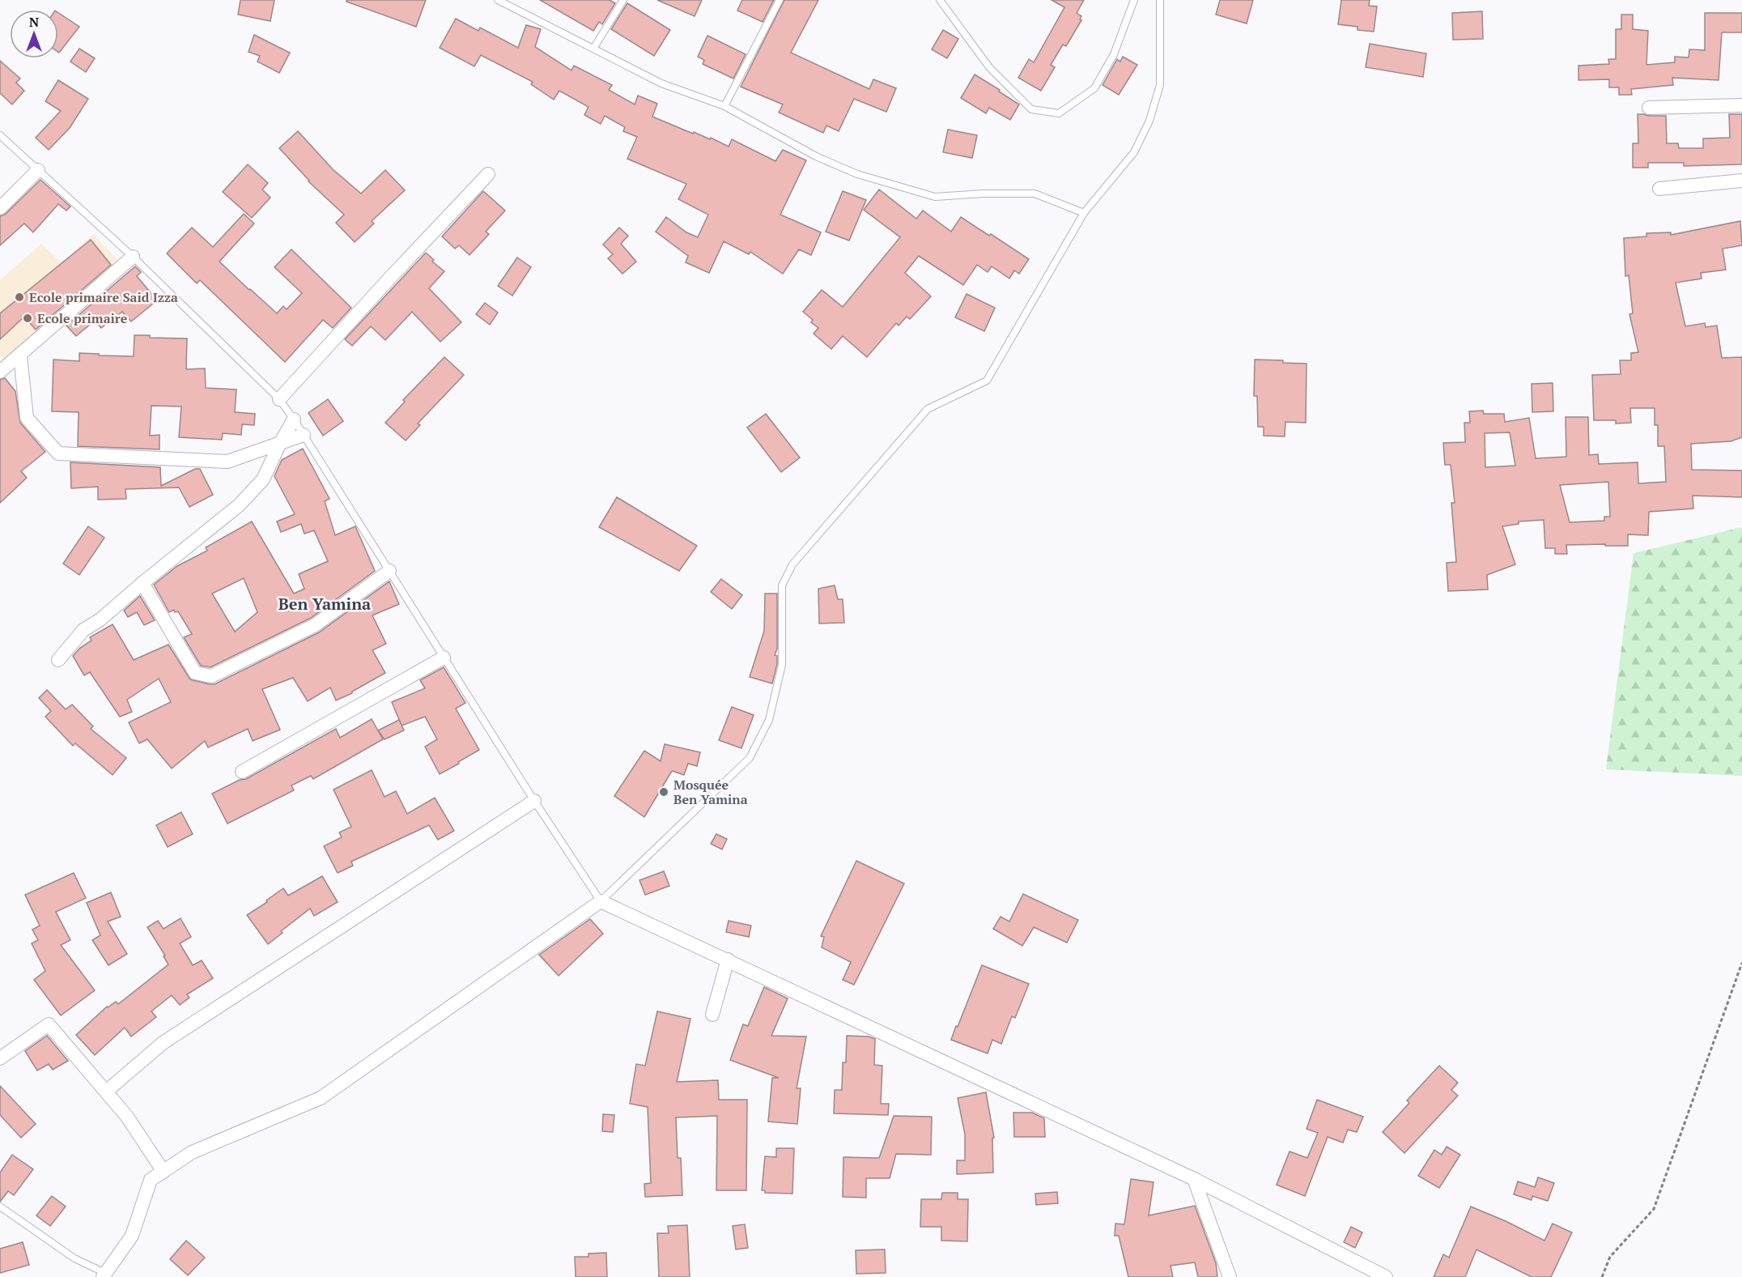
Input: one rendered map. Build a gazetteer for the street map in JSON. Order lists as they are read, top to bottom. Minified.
{"districts":["Ben Yamina"],"places":["Ecole primaire Said Izza","Ecole primaire","Mosquée Ben Yamina"],"north":"top"}
